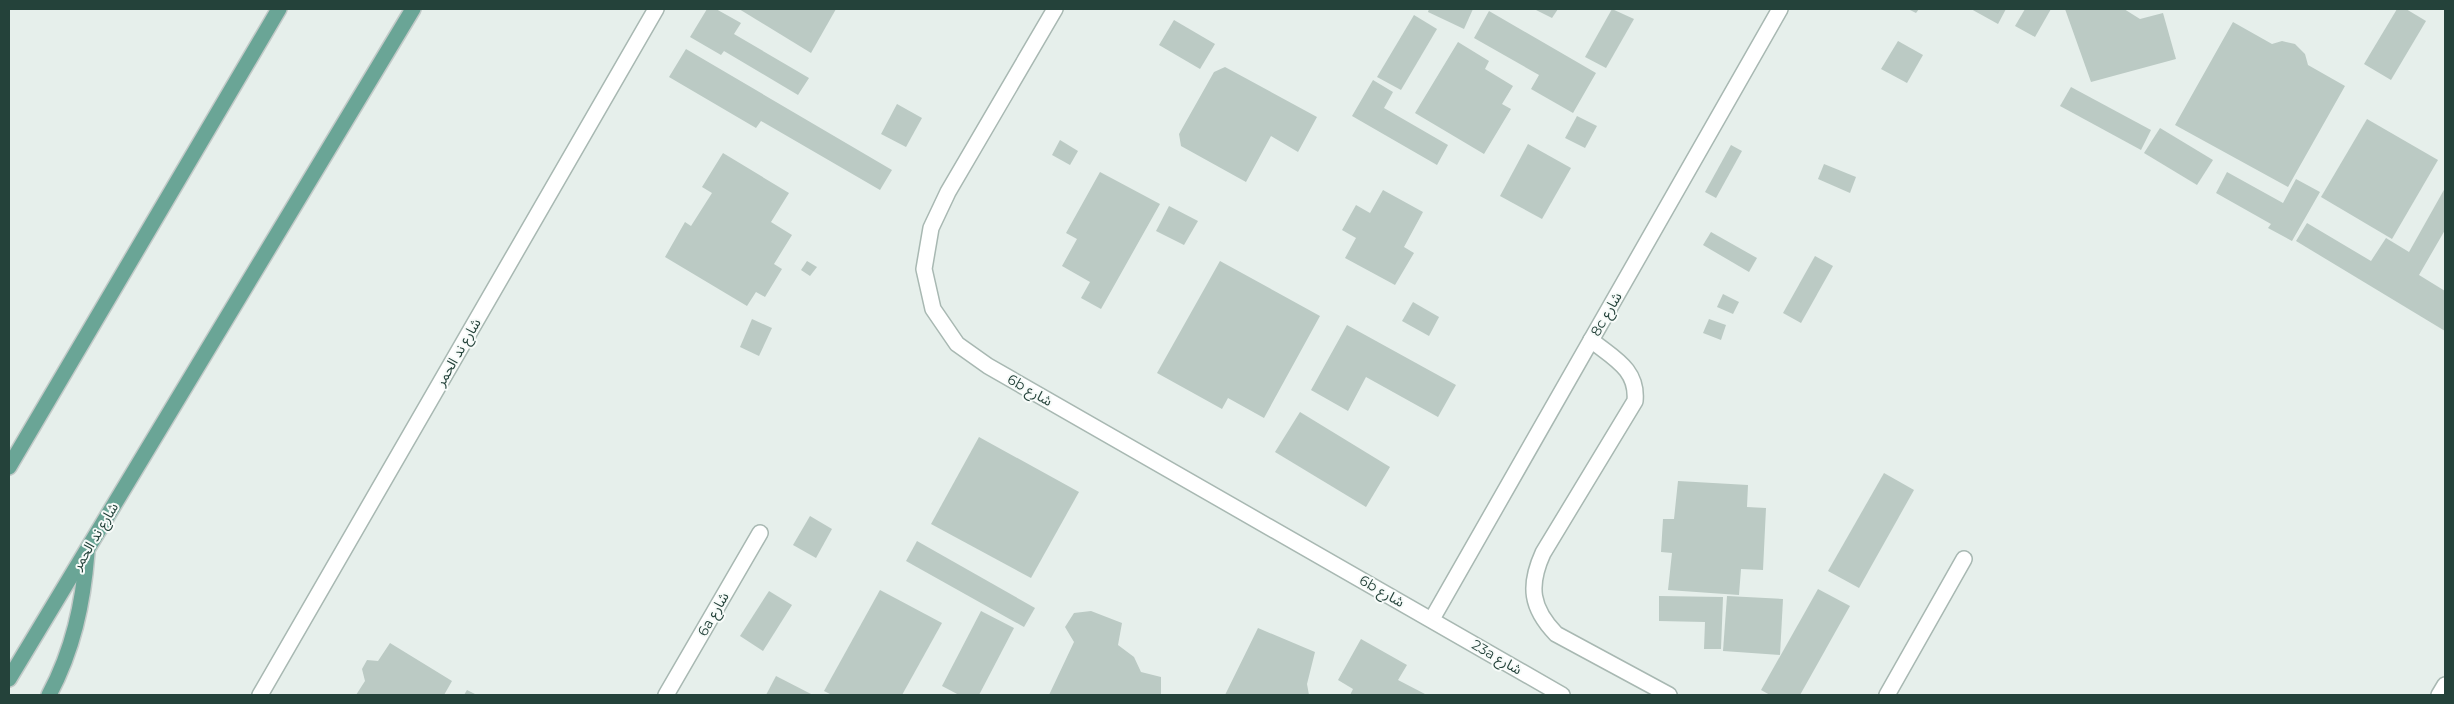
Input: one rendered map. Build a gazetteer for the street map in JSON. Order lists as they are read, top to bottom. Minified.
{"streets":{"main road":["شارع ند الحمر"],"street":["8c شارع","6b شارع","6a شارع","23a شارع"]},"crossings":[["8c شارع","6b شارع"],["8c شارع","23a شارع"],["6b شارع","23a شارع"]]}
